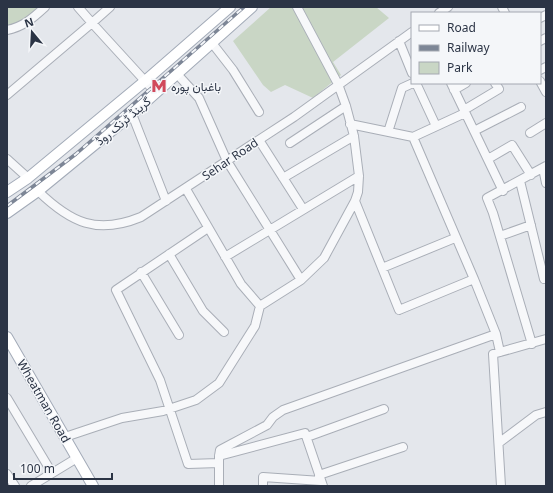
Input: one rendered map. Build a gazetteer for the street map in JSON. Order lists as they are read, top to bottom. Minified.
{"streets":{"main road":["گرینڈ ٹرنک روڈ","Wheatman Road"],"street":["Sehar Road"]},"crossings":[["گرینڈ ٹرنک روڈ","Sehar Road"]],"places":{"metro station":["باغبان پورہ"]},"legend":["Road","Railway","Park"],"scale_bar":"100 m","north":"top"}
